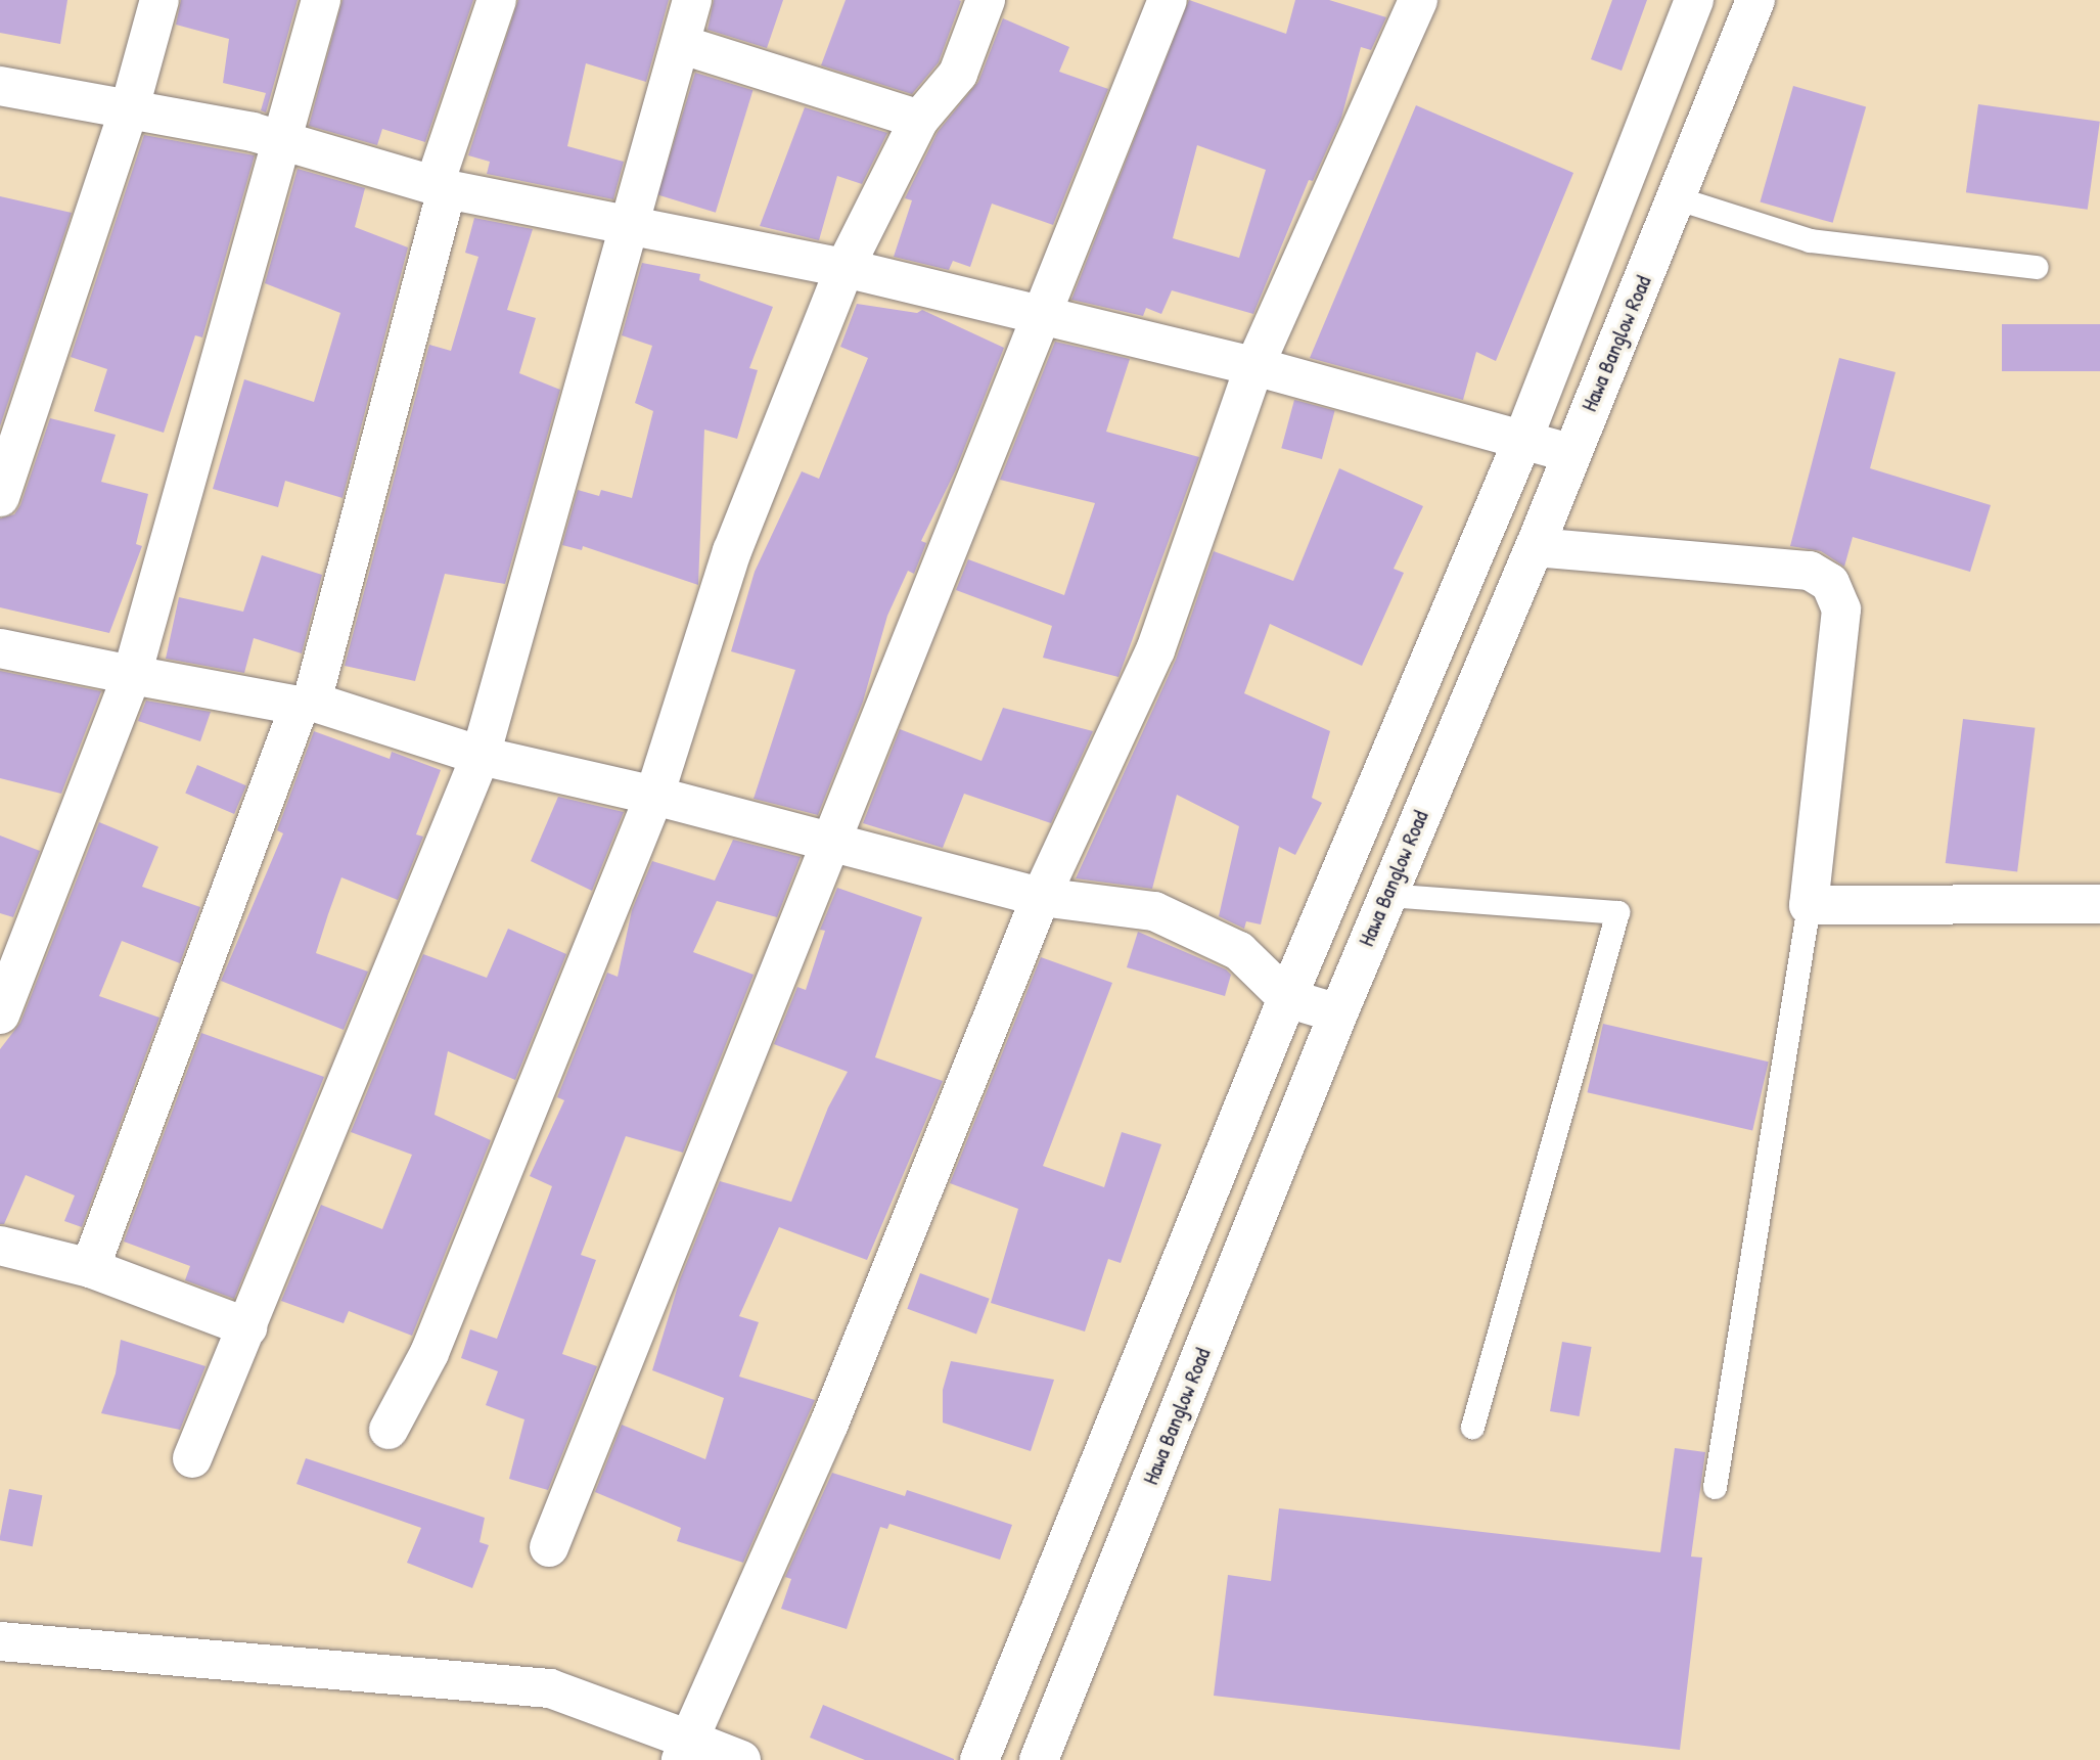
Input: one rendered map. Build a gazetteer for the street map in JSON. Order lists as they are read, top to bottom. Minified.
{"streets":{"street":["Hawa Banglow Road"]}}
